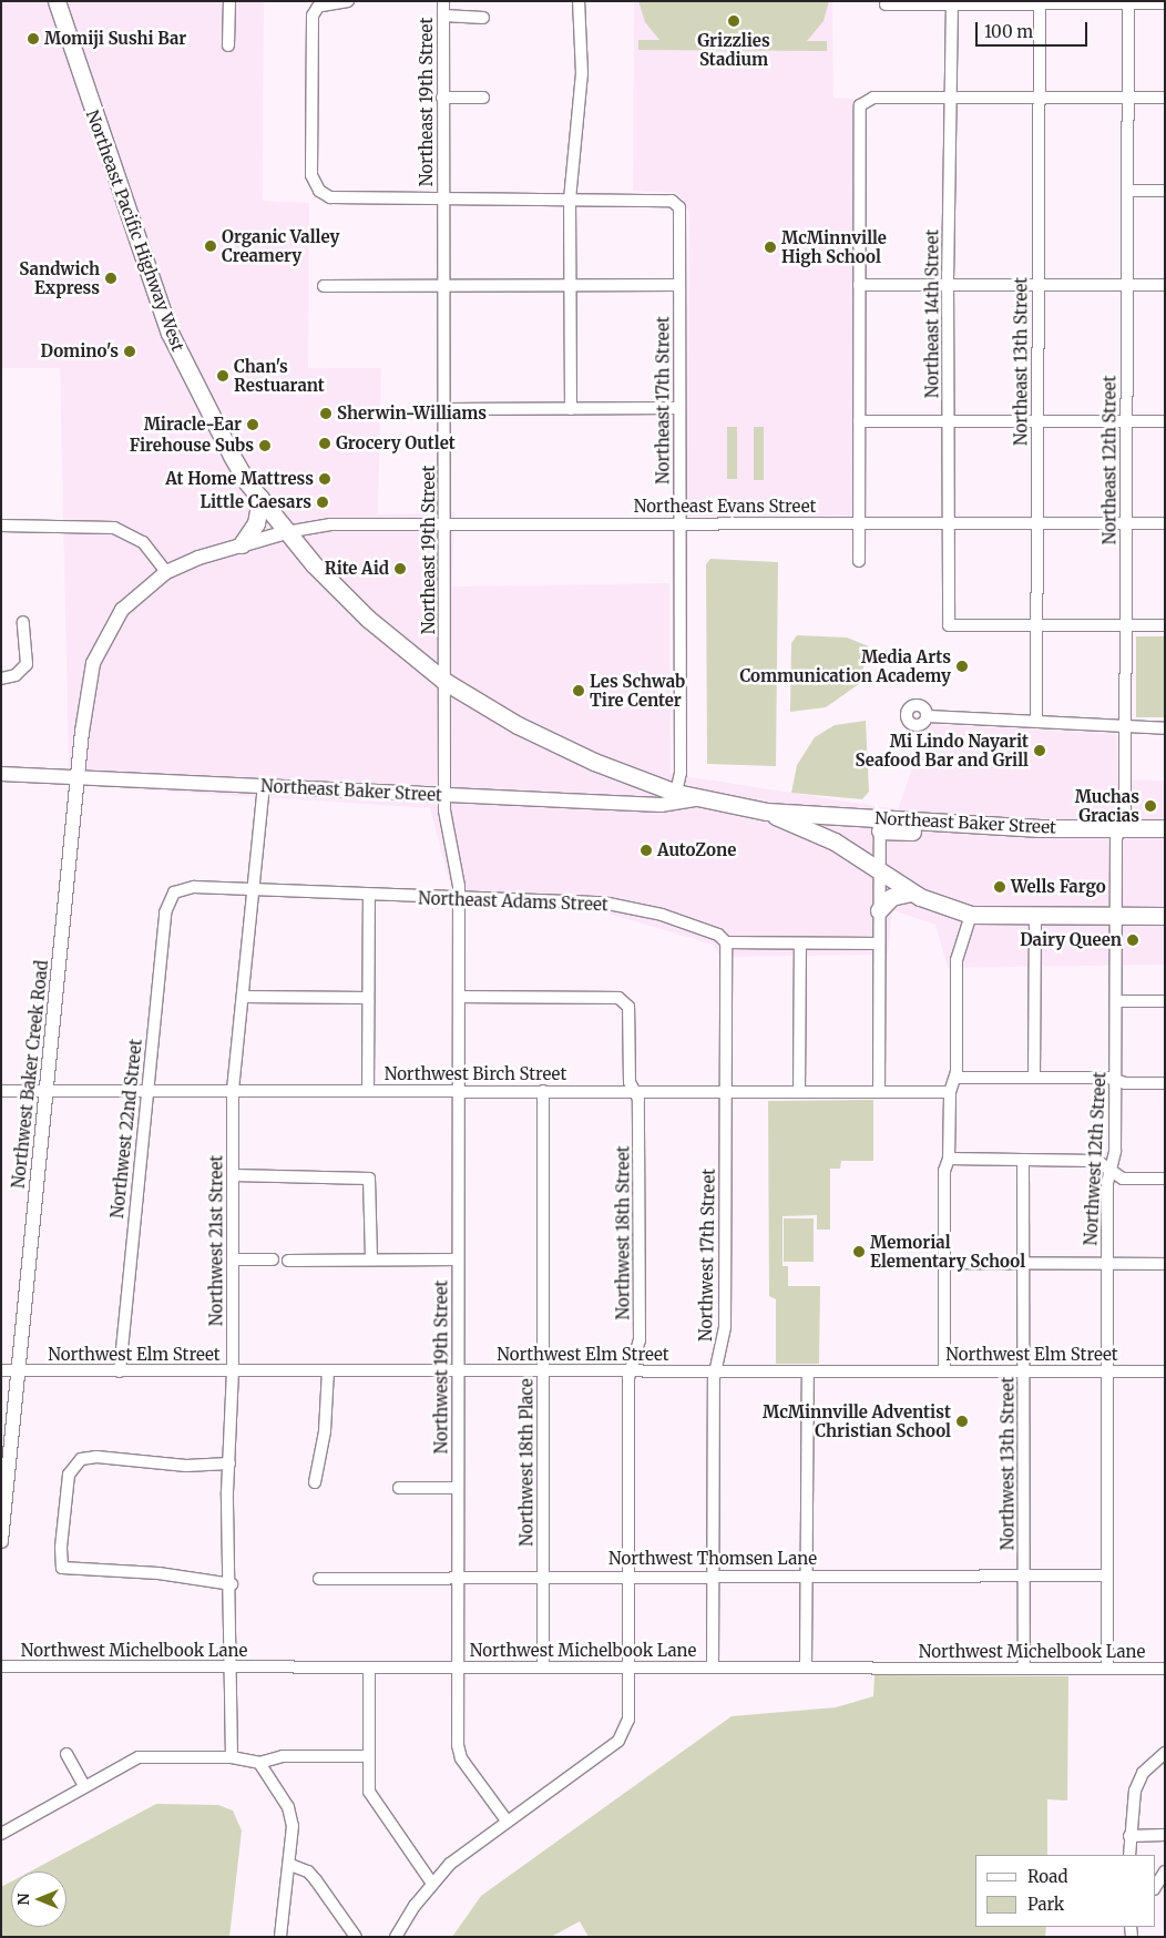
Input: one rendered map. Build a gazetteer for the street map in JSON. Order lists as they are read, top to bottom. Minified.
{"streets":{"highway":["Northeast Pacific Highway West","Northeast Baker Street"],"main road":["Northwest Baker Creek Road"],"street":["Northeast 19th Street","Northeast 14th Street","Northeast 13th Street","Northeast 17th Street","Northeast 12th Street","Northeast Evans Street","Northeast Adams Street","Northwest Birch Street","Northwest 22nd Street","Northwest 12th Street","Northwest 18th Street","Northwest 21st Street","Northwest 17th Street","Northwest Elm Street","Northwest 19th Street","Northwest 18th Place","Northwest 13th Street","Northwest Thomsen Lane","Northwest Michelbook Lane"]},"crossings":[["Northeast 19th Street","Northeast Pacific Highway West"],["Northeast 19th Street","Northeast Evans Street"],["Northeast 19th Street","Northeast Baker Street"],["Northeast 19th Street","Northeast Adams Street"],["Northeast 19th Street","Northwest 19th Street"],["Northeast Pacific Highway West","Northeast 17th Street"],["Northeast Pacific Highway West","Northeast Evans Street"],["Northeast Pacific Highway West","Northeast Baker Street"],["Northeast 14th Street","Northeast 13th Street"],["Northeast 14th Street","Northeast Evans Street"],["Northeast 13th Street","Northeast Evans Street"],["Northeast 17th Street","Northeast Evans Street"],["Northeast 12th Street","Northeast Evans Street"],["Northeast 12th Street","Northeast Baker Street"],["Northeast 12th Street","Northwest 12th Street"],["Northeast Baker Street","Northwest Baker Creek Road"],["Northeast Baker Street","Northwest 21st Street"],["Northeast Adams Street","Northwest 22nd Street"],["Northeast Adams Street","Northwest 21st Street"],["Northeast Adams Street","Northwest 17th Street"],["Northeast Adams Street","Northwest 19th Street"],["Northwest Baker Creek Road","Northwest Birch Street"],["Northwest Baker Creek Road","Northwest Elm Street"],["Northwest Birch Street","Northwest 22nd Street"],["Northwest Birch Street","Northwest 18th Street"],["Northwest Birch Street","Northwest 21st Street"],["Northwest Birch Street","Northwest 17th Street"],["Northwest Birch Street","Northwest 19th Street"],["Northwest Birch Street","Northwest 18th Place"],["Northwest 22nd Street","Northwest Elm Street"],["Northwest 12th Street","Northwest Elm Street"],["Northwest 12th Street","Northwest Thomsen Lane"],["Northwest 12th Street","Northwest Michelbook Lane"],["Northwest 18th Street","Northwest Elm Street"],["Northwest 18th Street","Northwest 19th Street"],["Northwest 18th Street","Northwest Thomsen Lane"],["Northwest 18th Street","Northwest Michelbook Lane"],["Northwest 21st Street","Northwest Elm Street"],["Northwest 21st Street","Northwest Michelbook Lane"],["Northwest 17th Street","Northwest Elm Street"],["Northwest 17th Street","Northwest Thomsen Lane"],["Northwest 17th Street","Northwest Michelbook Lane"],["Northwest Elm Street","Northwest 19th Street"],["Northwest Elm Street","Northwest 18th Place"],["Northwest Elm Street","Northwest 13th Street"],["Northwest 19th Street","Northwest Thomsen Lane"],["Northwest 19th Street","Northwest Michelbook Lane"],["Northwest 18th Place","Northwest Thomsen Lane"],["Northwest 18th Place","Northwest Michelbook Lane"],["Northwest 13th Street","Northwest Thomsen Lane"],["Northwest 13th Street","Northwest Michelbook Lane"]],"places":["Grizzlies Stadium","Momiji Sushi Bar","Organic Valley Creamery","McMinnville High School","Sandwich Express","Domino's","Chan's Restuarant","Sherwin-Williams","Miracle-Ear","Grocery Outlet","Firehouse Subs","At Home Mattress","Little Caesars","Rite Aid","Media Arts Communication Academy","Les Schwab Tire Center","Mi Lindo Nayarit Seafood Bar and Grill","Muchas Gracias","AutoZone","Wells Fargo","Dairy Queen","Memorial Elementary School","McMinnville Adventist Christian School"],"legend":["Road","Park"],"scale_bar":"100 m","north":"left"}
